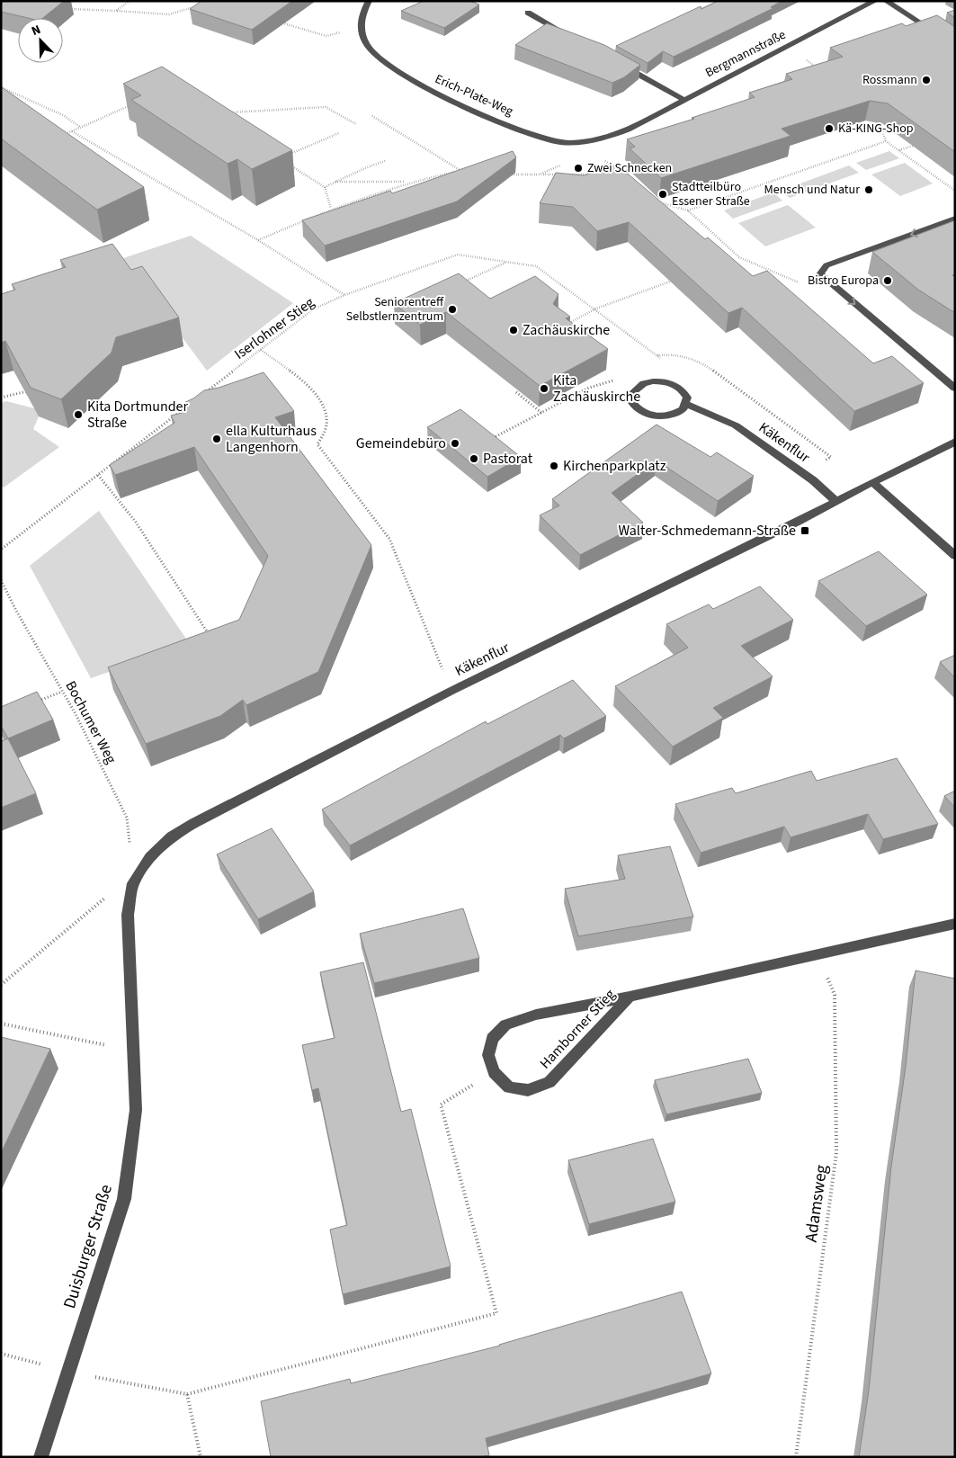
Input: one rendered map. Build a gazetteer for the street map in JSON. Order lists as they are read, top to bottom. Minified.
{"streets":{"street":["Bergmannstraße","Erich-Plate-Weg","Käkenflur","Hamborner Stieg","Duisburger Straße"],"path":["Iserlohner Stieg","Bochumer Weg","Adamsweg"]},"crossings":[["Bergmannstraße","Erich-Plate-Weg"],["Iserlohner Stieg","Käkenflur"],["Käkenflur","Duisburger Straße"],["Bochumer Weg","Duisburger Straße"],["Hamborner Stieg","Adamsweg"]],"places":{"other":["Rossmann","Kä-KING-Shop","Zwei Schnecken","Mensch und Natur","Stadtteilbüro Essener Straße","Bistro Europa","Seniorentreff Selbstlernzentrum","Zachäuskirche","Kita Zachäuskirche","Kita Dortmunder Straße","ella Kulturhaus Langenhorn","Gemeindebüro","Pastorat","Kirchenparkplatz"],"transit":["Walter-Schmedemann-Straße"]},"north":"top left"}
